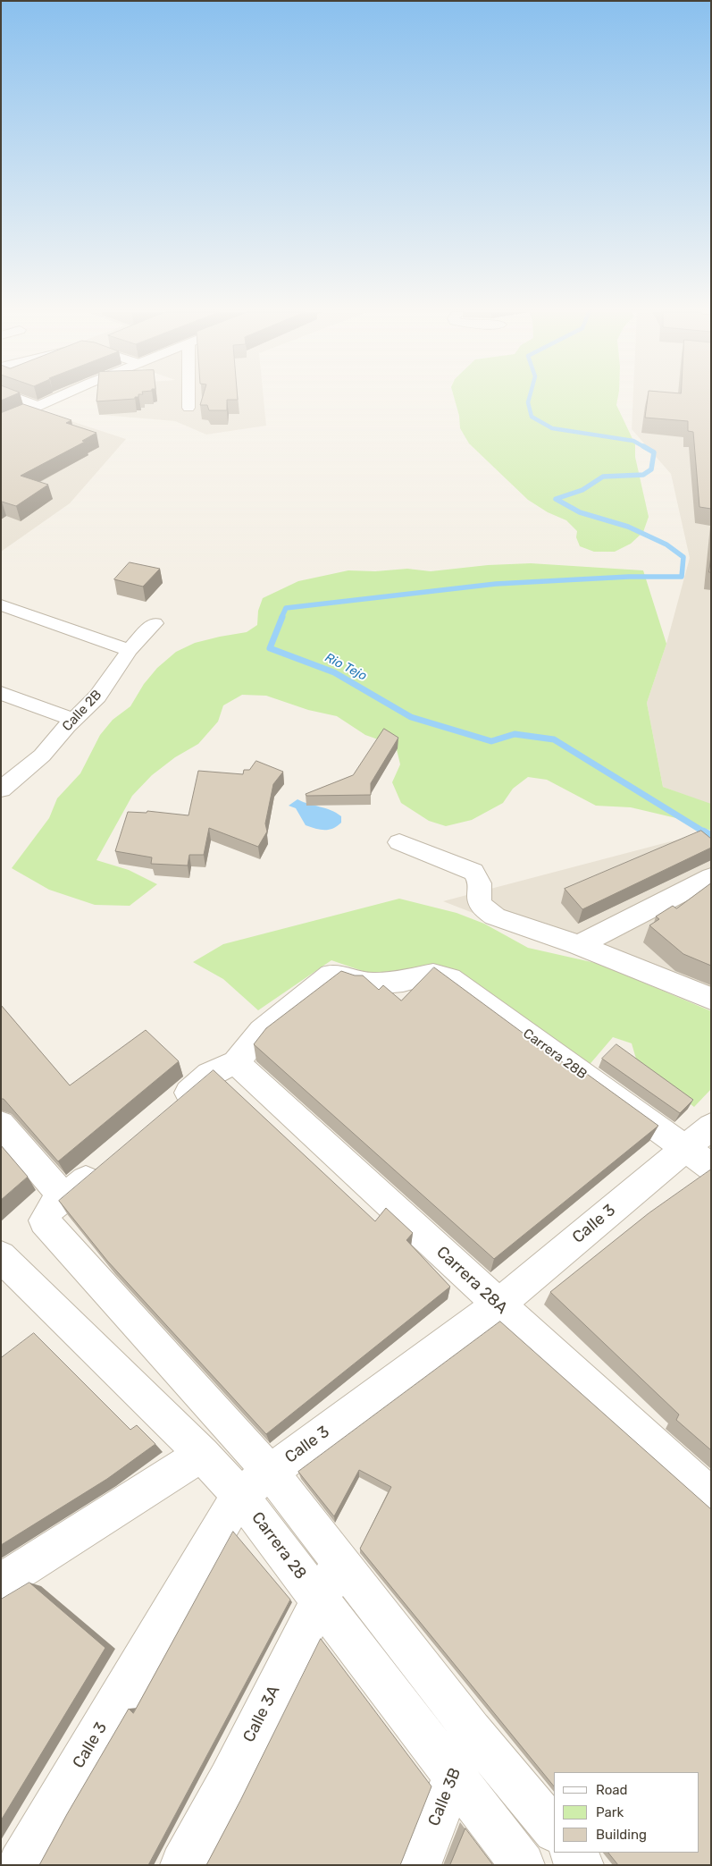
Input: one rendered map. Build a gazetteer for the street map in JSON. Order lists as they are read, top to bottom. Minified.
{"streets":{"street":["Calle 2B","Carrera 28B","Calle 3","Carrera 28A","Carrera 28","Calle 3A","Calle 3B"]},"crossings":[["Carrera 28B","Calle 3"],["Carrera 28B","Carrera 28A"],["Calle 3","Carrera 28A"],["Calle 3","Carrera 28"],["Carrera 28","Calle 3A"],["Carrera 28","Calle 3B"]],"water":["Rio Tejo"],"legend":["Road","Park","Building"]}
